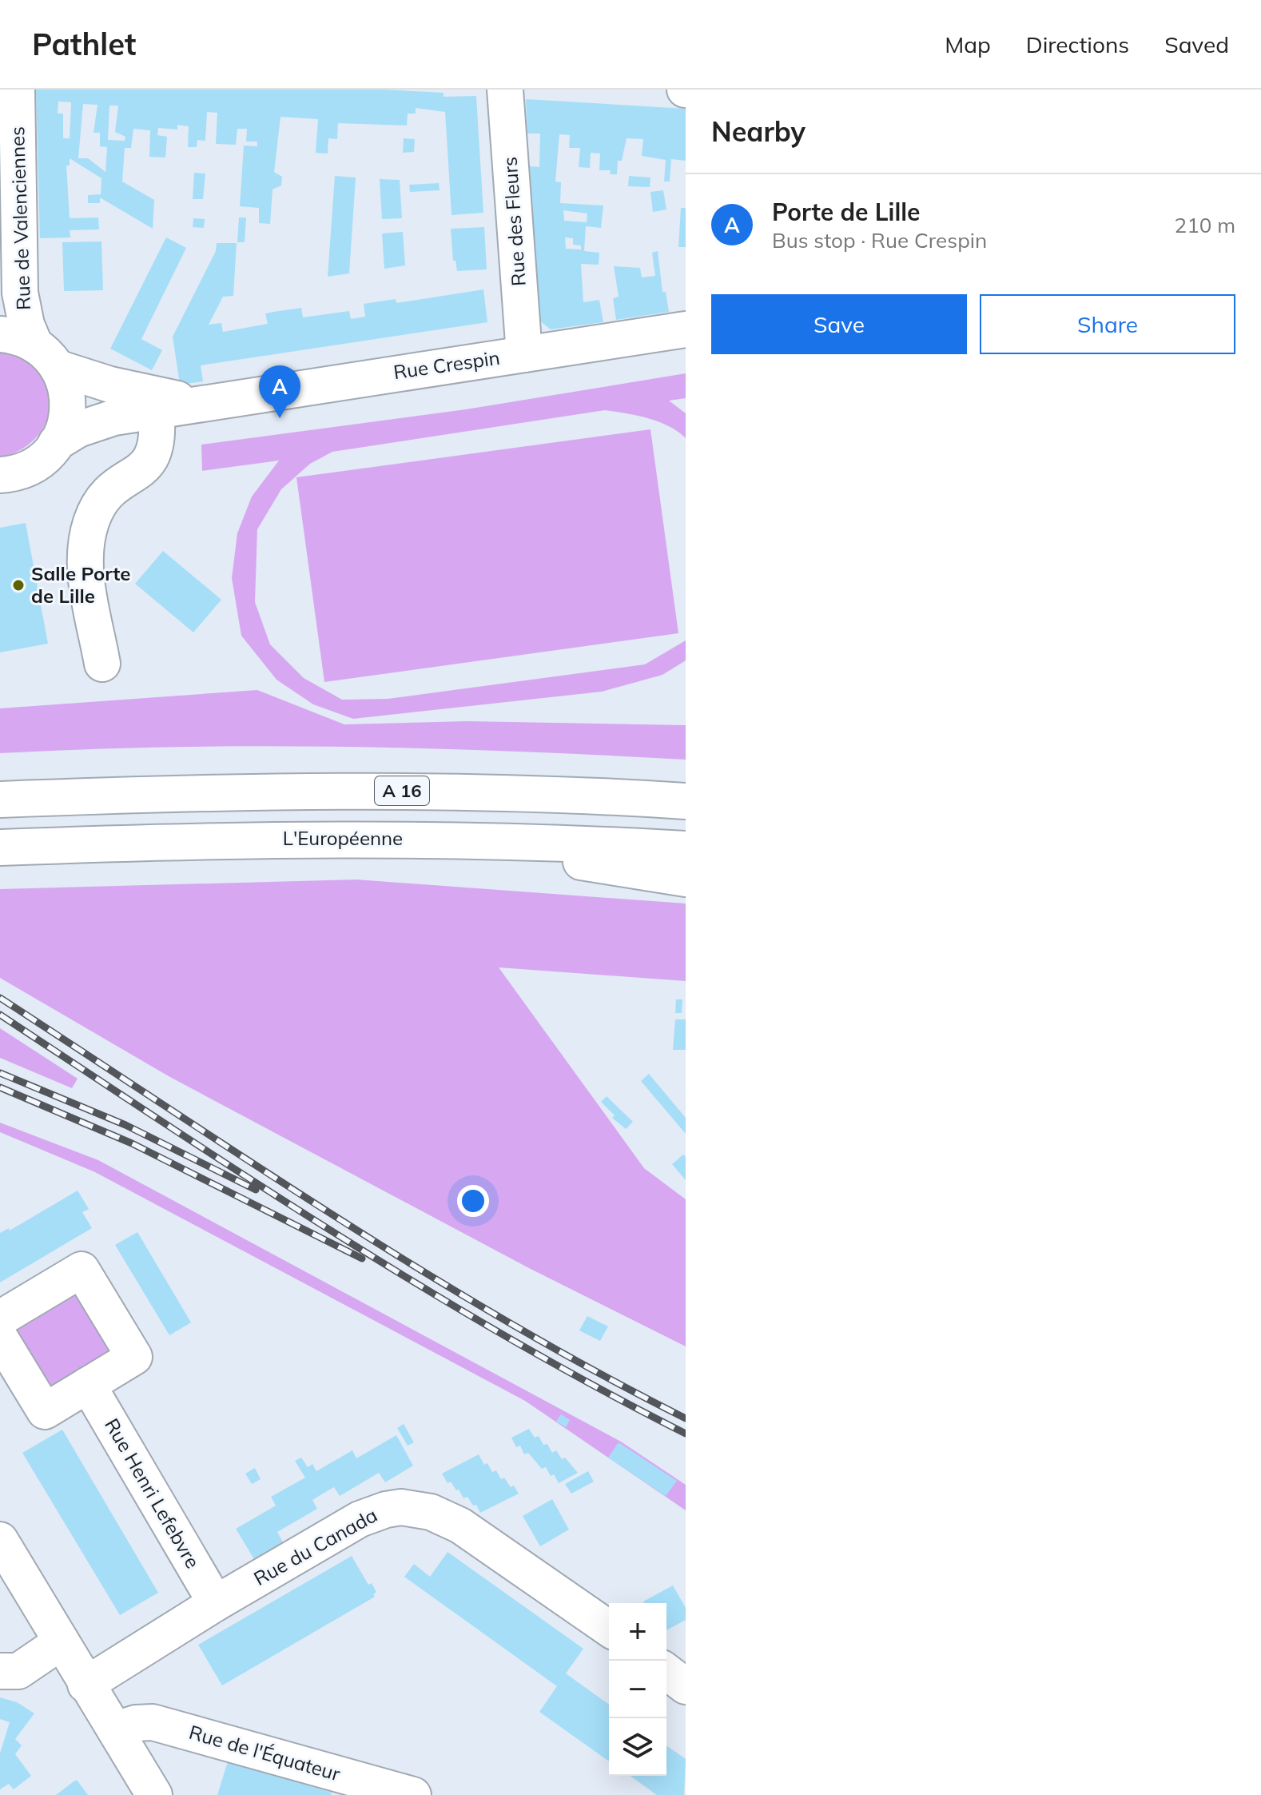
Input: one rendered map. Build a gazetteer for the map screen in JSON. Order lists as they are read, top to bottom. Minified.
{"streets":{"main road":["Rue de Valenciennes","Rue des Fleurs","Rue Crespin","A 16","L'Européenne","Rue Henri Lefebvre","Rue du Canada","Rue de l'Équateur"]},"crossings":[["Rue de Valenciennes","Rue Crespin"],["Rue des Fleurs","Rue Crespin"],["Rue Henri Lefebvre","Rue du Canada"]],"places":["Salle Porte de Lille"],"page":{"header":"Pathlet","nav":["Map","Directions","Saved"],"heading":"Nearby","list":[{"mark":"A","name":"Porte de Lille","note":"Bus stop · Rue Crespin","value":"210 m"}],"buttons":["Save","Share"],"pins":"A","map_buttons":["+","−"]}}
